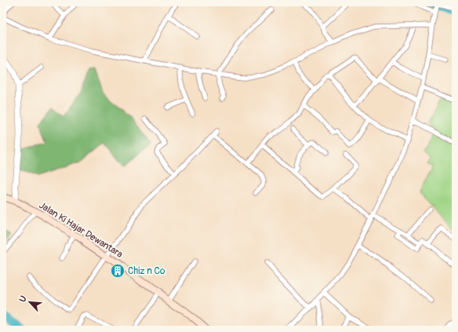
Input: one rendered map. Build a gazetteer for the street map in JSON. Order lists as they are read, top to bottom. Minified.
{"streets":{"main road":["Jalan Ki Hajar Dewantara"]},"places":{"building":["Chiz n Co"]},"north":"top left"}
